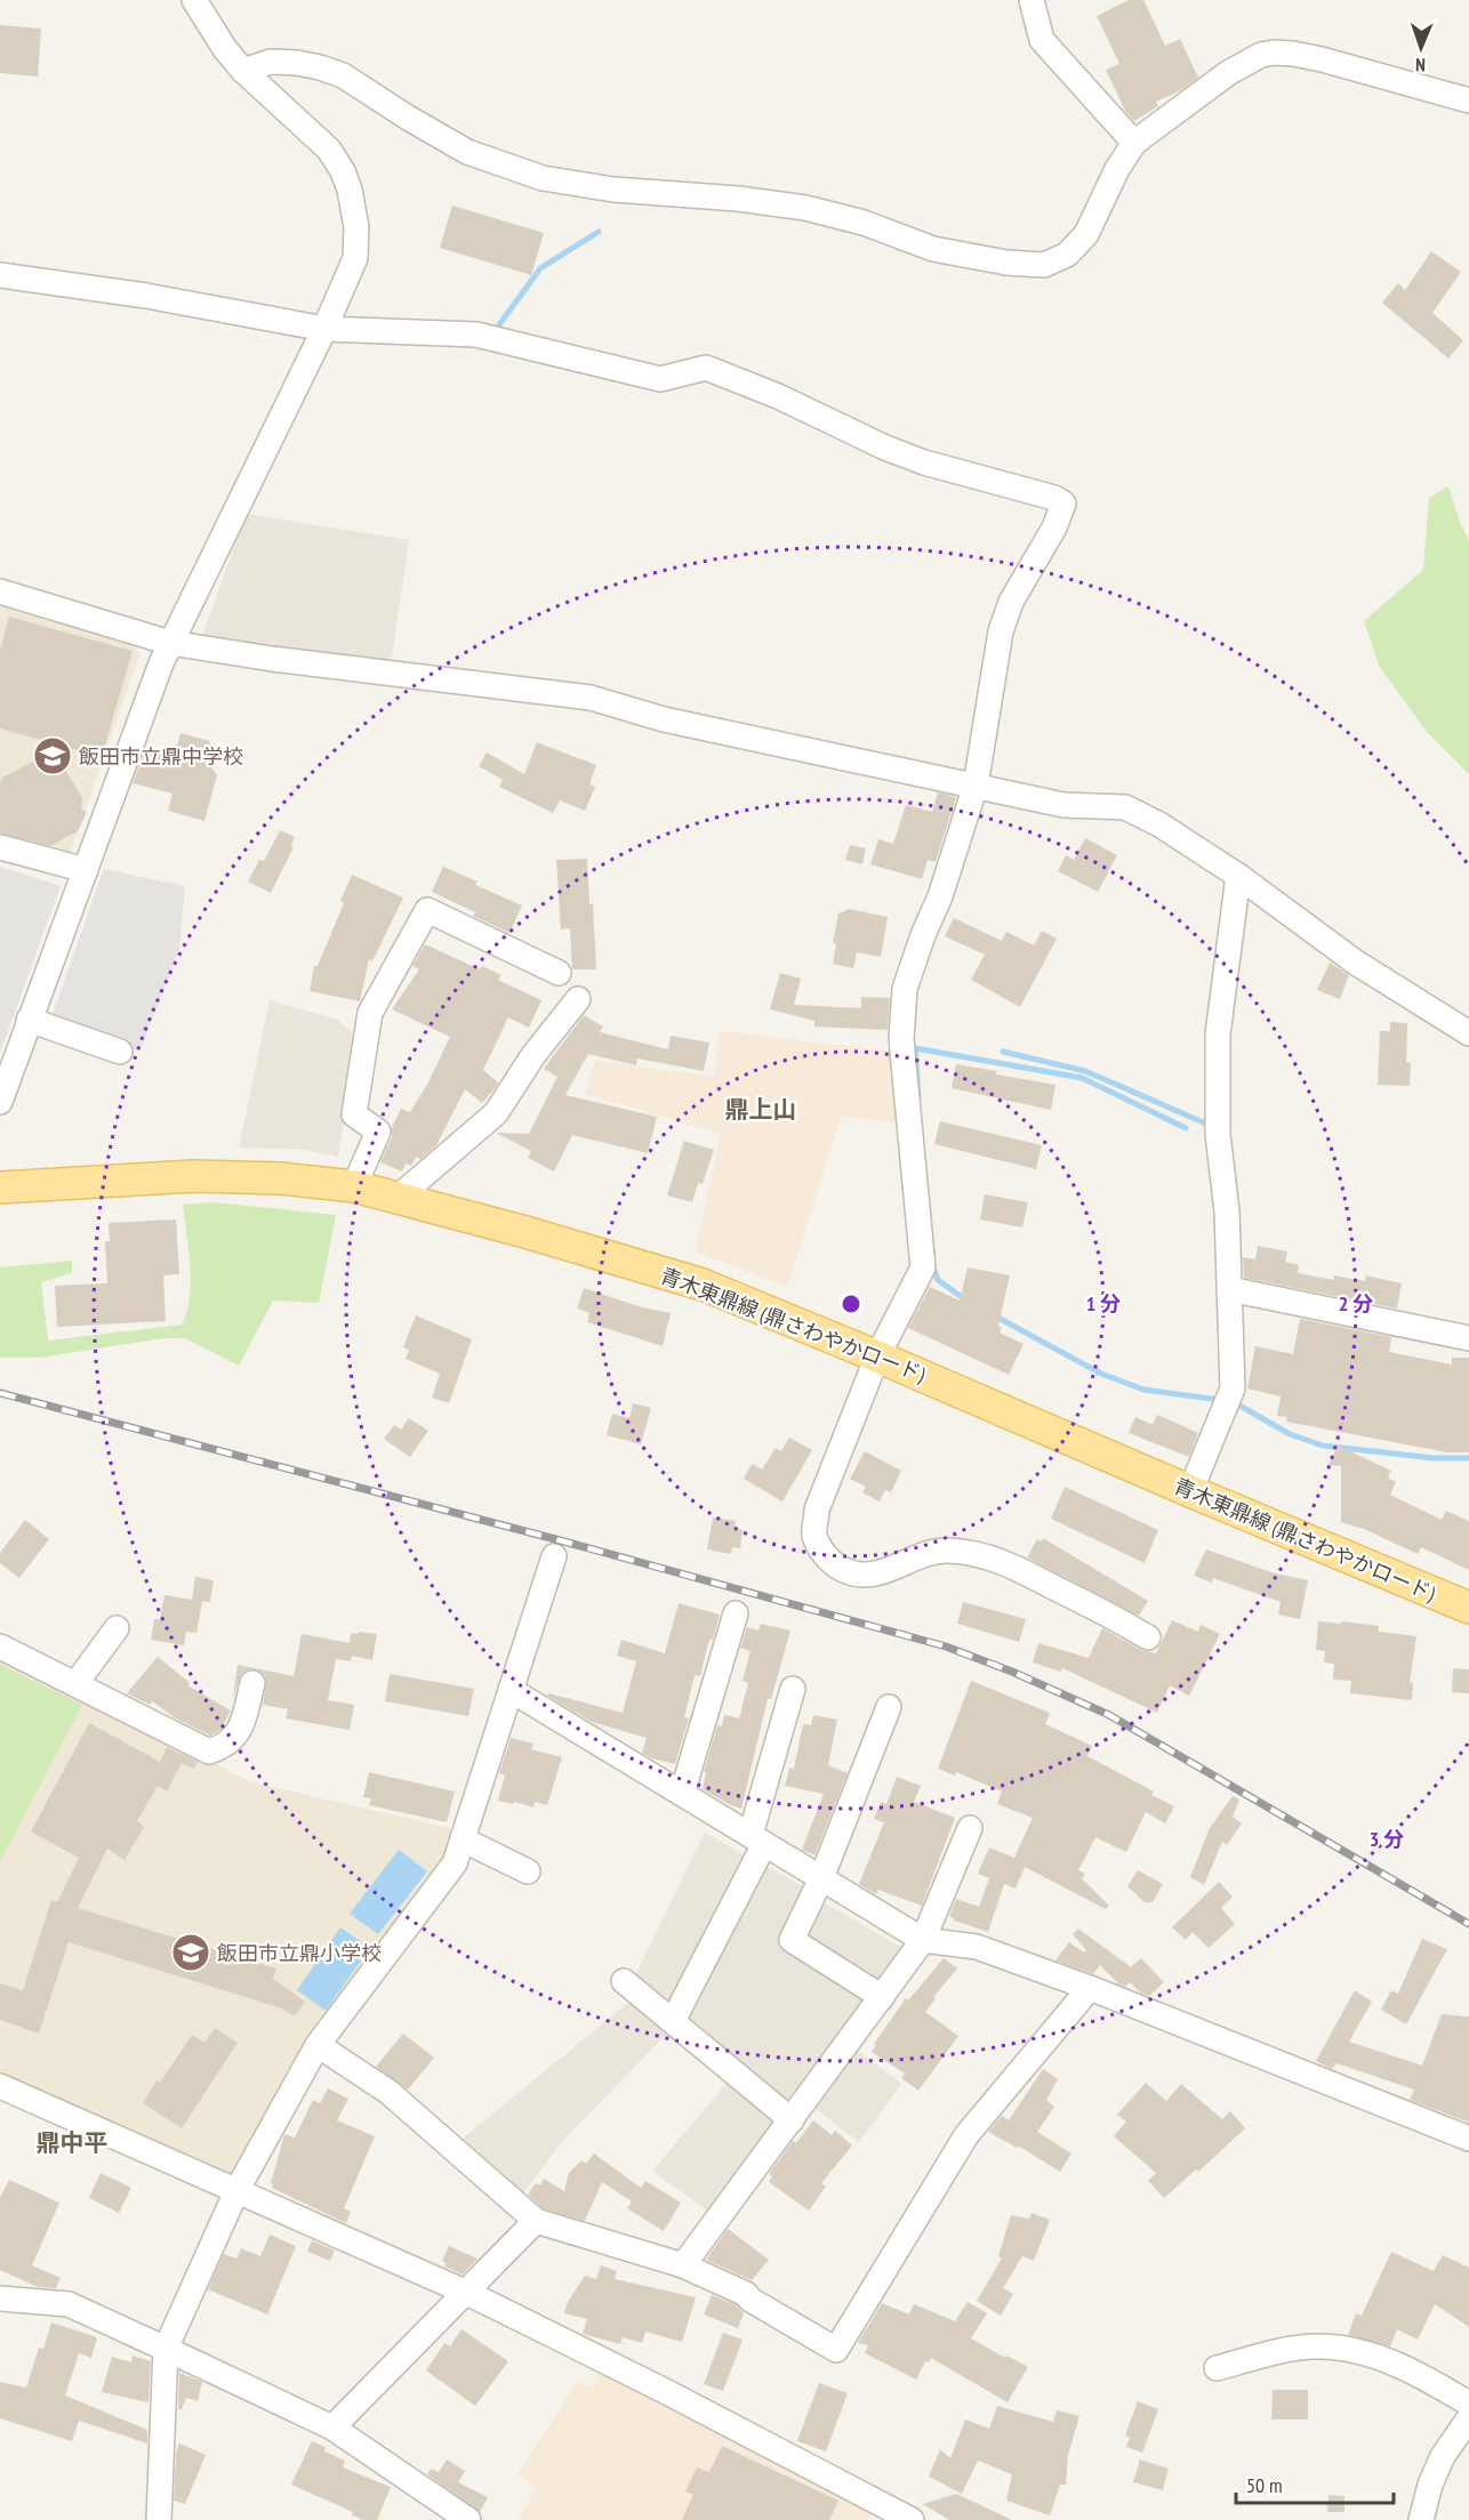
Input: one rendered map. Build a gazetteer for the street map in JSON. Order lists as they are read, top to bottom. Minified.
{"streets":{"main road":["青木東鼎線 (鼎さわやかロード)"]},"districts":["鼎上山","鼎中平"],"places":{"school or university":["飯田市立鼎中学校","飯田市立鼎小学校"]},"scale_bar":"50 m","north":"bottom","rings":["1 分","2 分","3 分"]}
